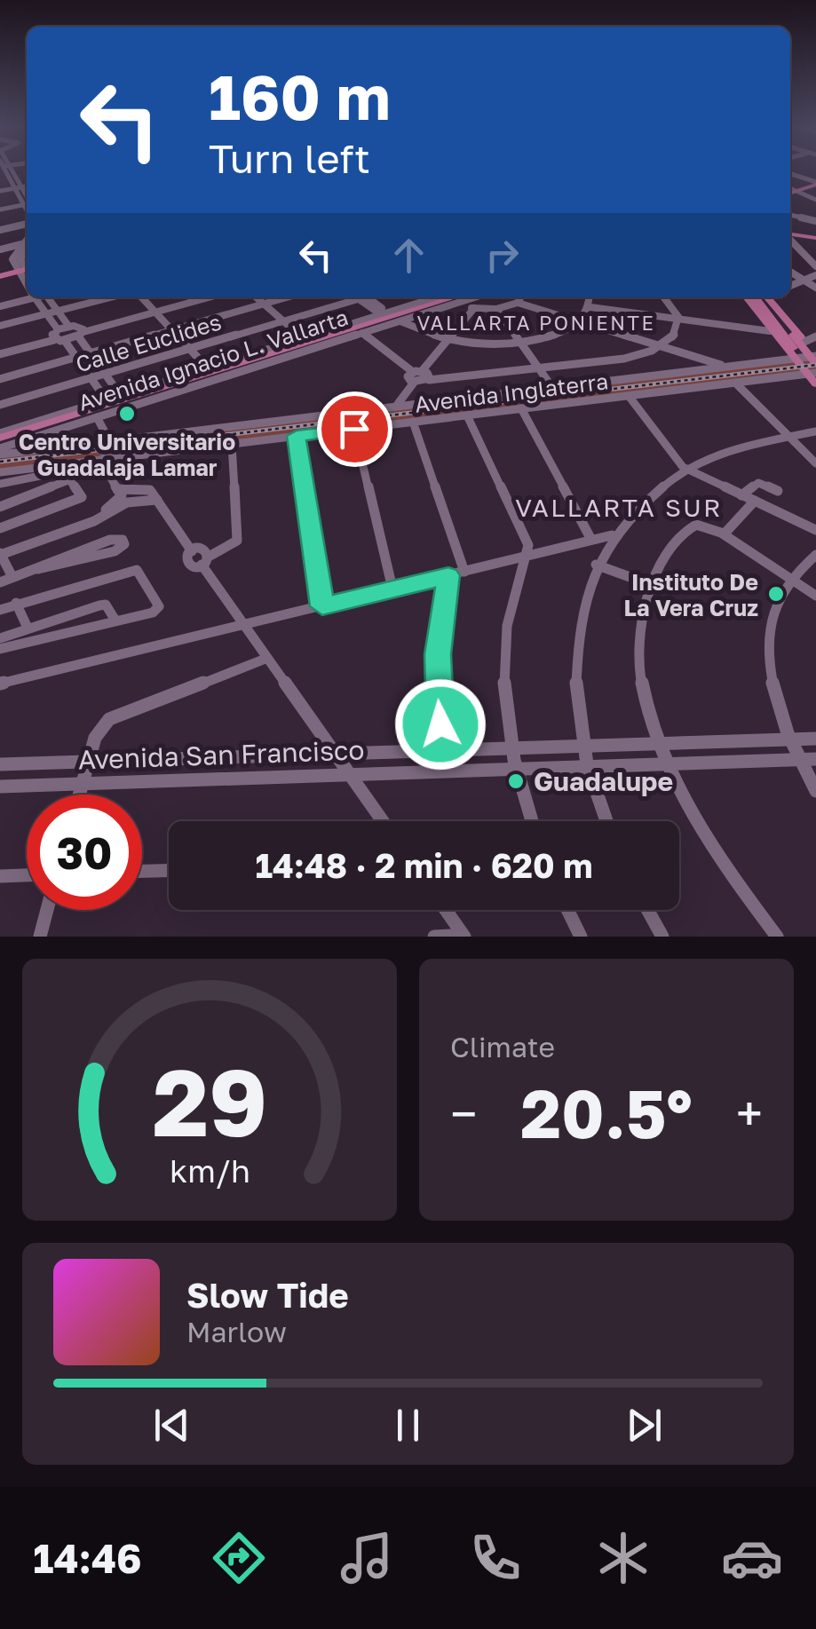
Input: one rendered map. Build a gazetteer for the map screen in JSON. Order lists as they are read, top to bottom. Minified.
{"streets":{"main road":["Avenida Ignacio L. Vallarta"],"street":["Calle Euclides","Avenida Inglaterra","Avenida San Francisco"]},"crossings":[["Avenida Ignacio L. Vallarta","Avenida Inglaterra"]],"districts":["VALLARTA PONIENTE","VALLARTA SUR"],"places":["Centro Universitario Guadalaja Lamar","Instituto De La Vera Cruz","Guadalupe"],"page":{"turn":["160 m","Turn left"],"limit":"30","trip":"14:48 · 2 min · 620 m","tile":"Climate","heat":["−","20.5°","+"],"song":["Slow Tide","Marlow"],"tabs":"14:46","gauge":["29","km/h"]}}
